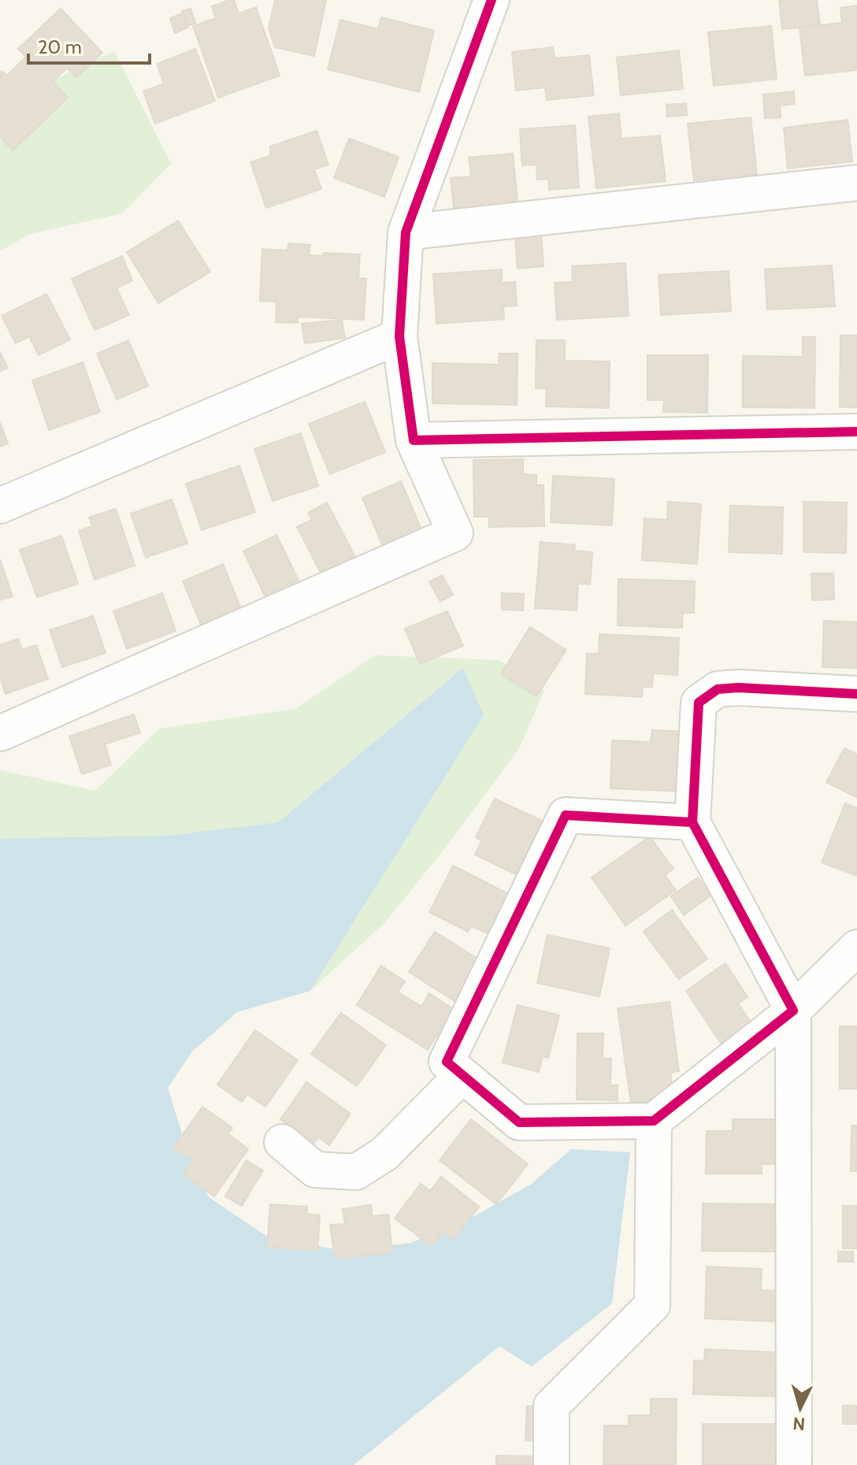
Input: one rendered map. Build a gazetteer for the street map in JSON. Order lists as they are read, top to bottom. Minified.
{"scale_bar":"20 m","north":"bottom"}
